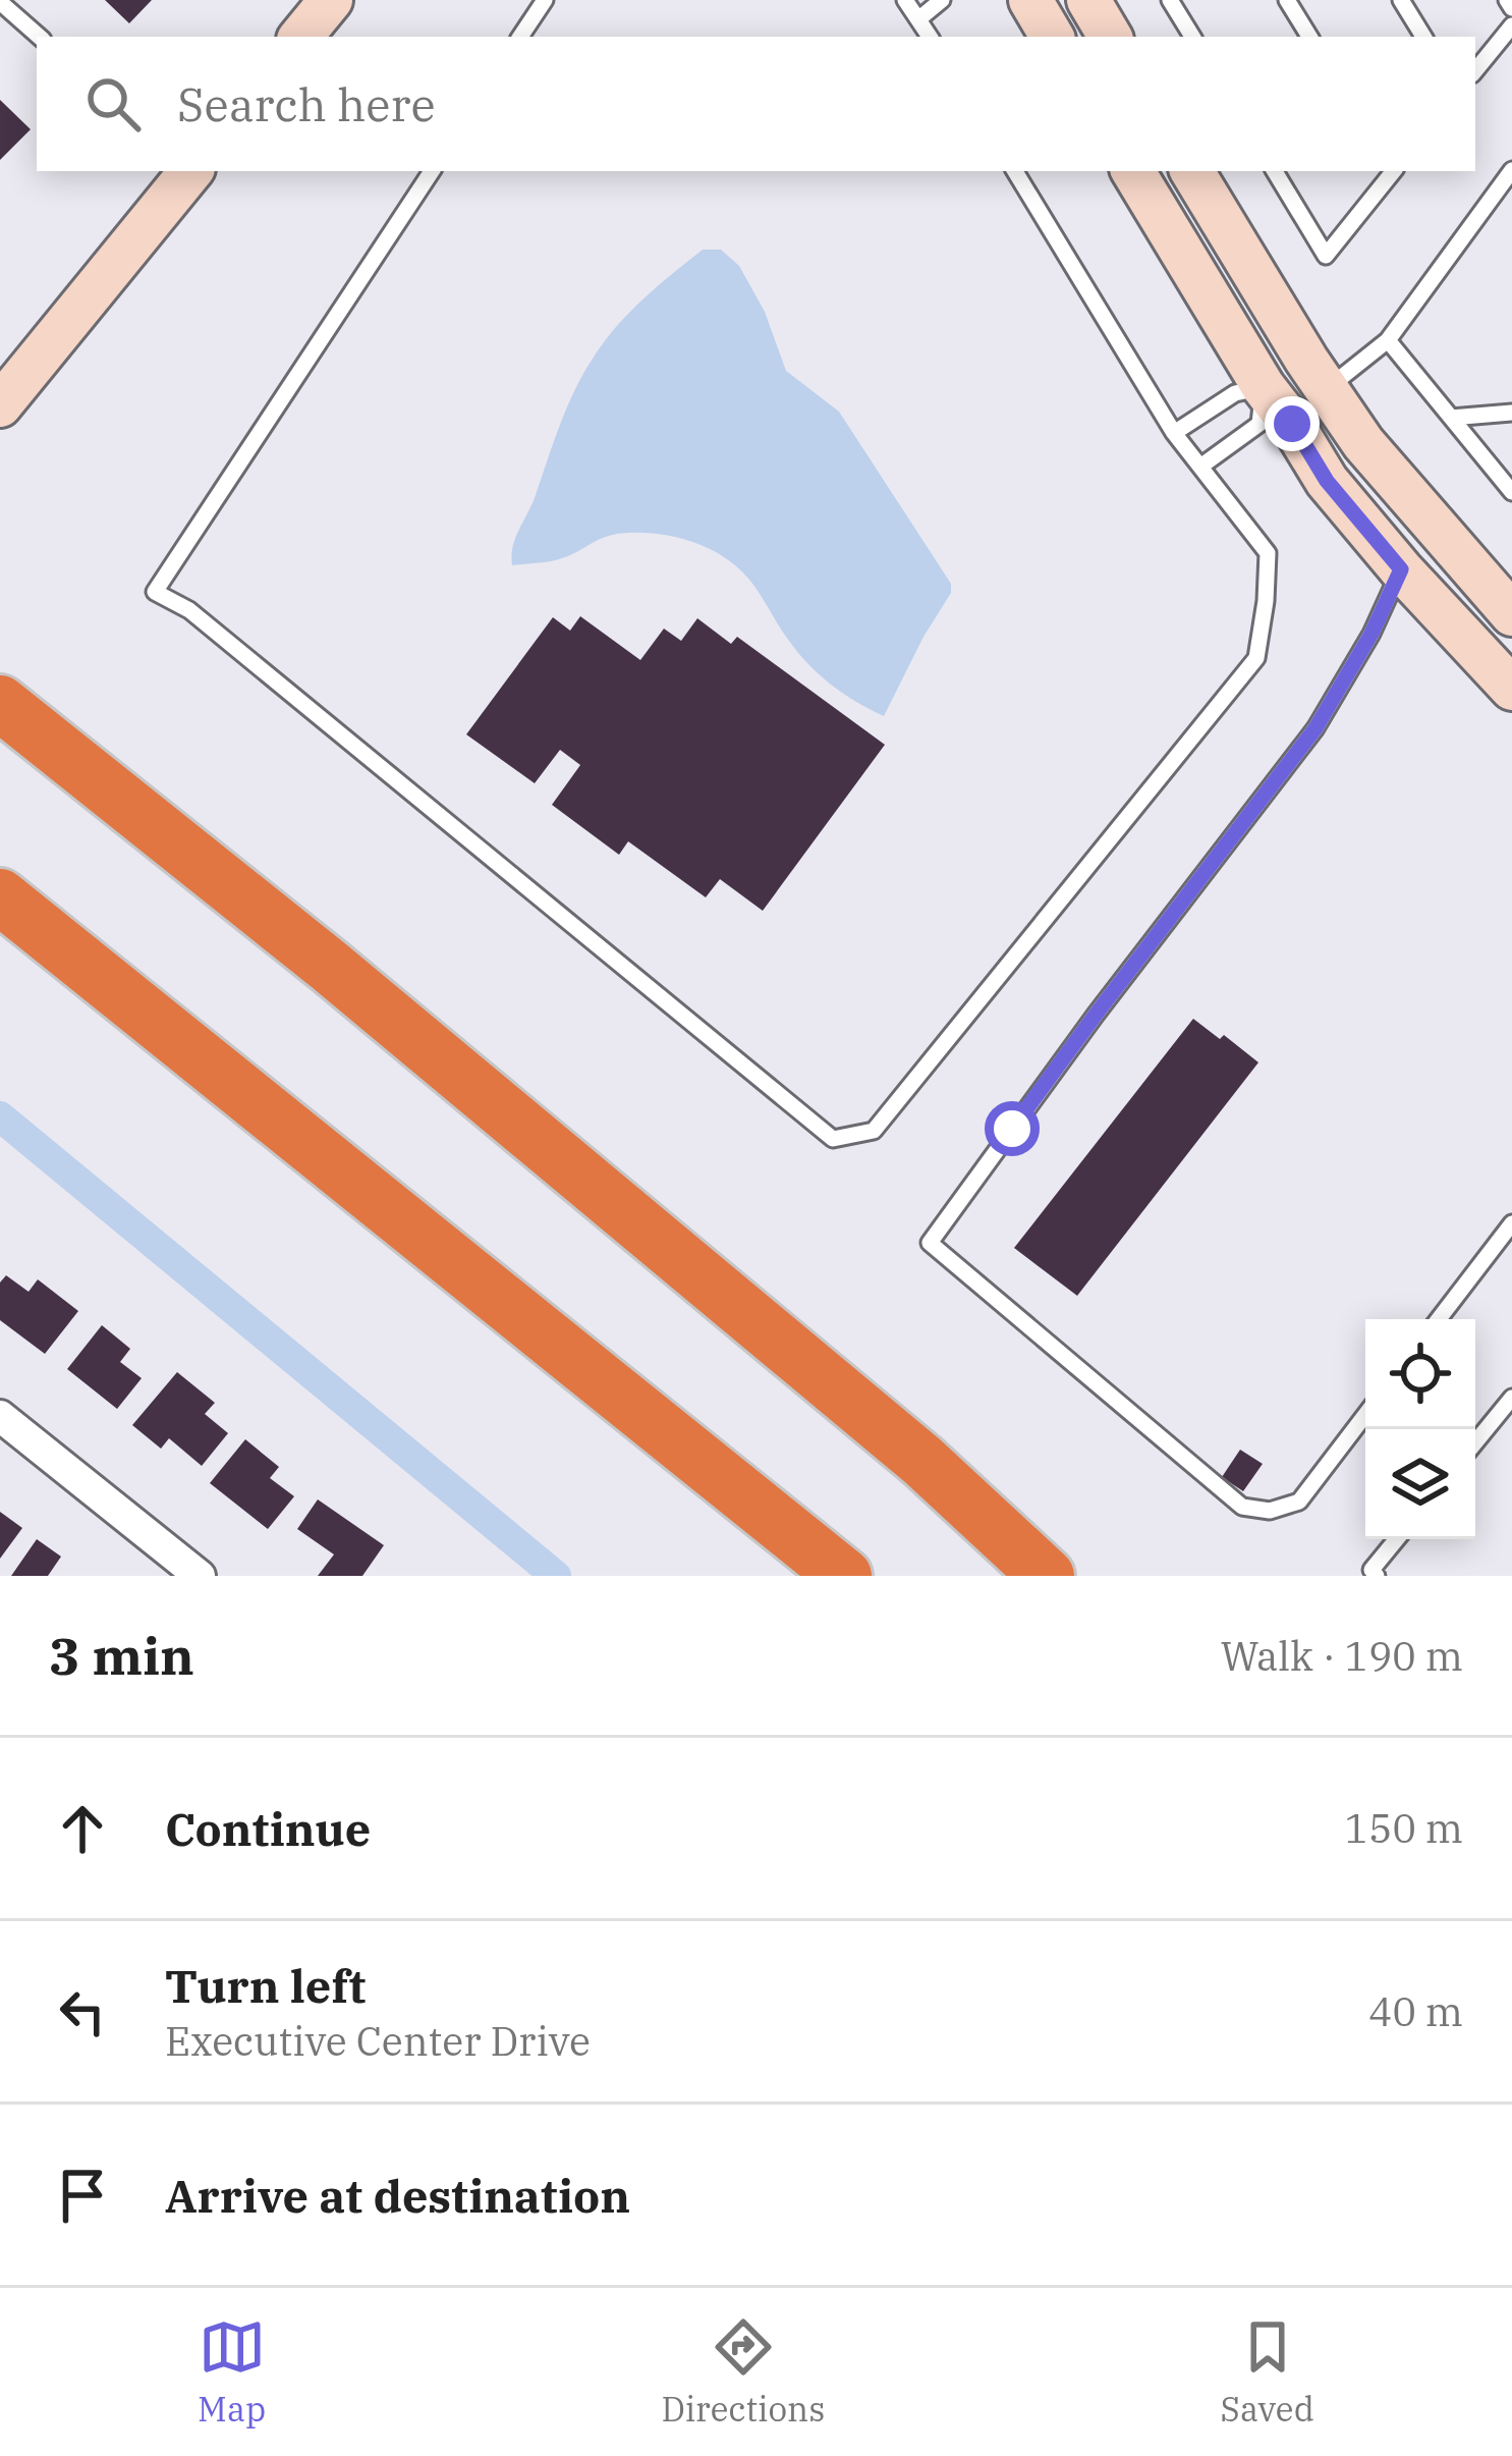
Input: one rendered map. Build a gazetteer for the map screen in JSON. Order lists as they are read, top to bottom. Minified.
{"page":{"search":"Search here","heading":["3 min","Walk · 190 m"],"list":[["Continue","150 m"],["Turn left","Executive Center Drive","40 m"],"Arrive at destination"],"nav":["Map","Directions","Saved"]}}
